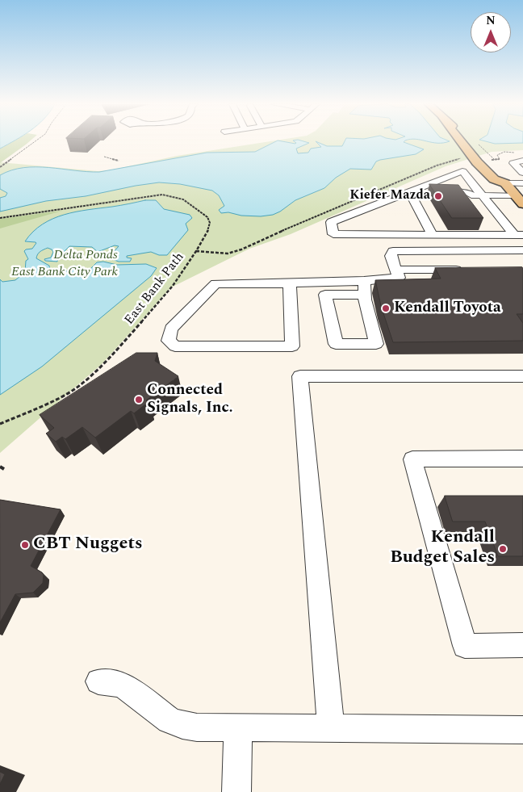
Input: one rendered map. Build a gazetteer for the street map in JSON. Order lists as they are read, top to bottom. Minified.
{"streets":{"path":["East Bank Path"]},"parks":["Delta Ponds","East Bank City Park"],"places":["Kiefer Mazda","Kendall Toyota","Connected Signals, Inc.","CBT Nuggets","Kendall Budget Sales"],"north":"top"}
